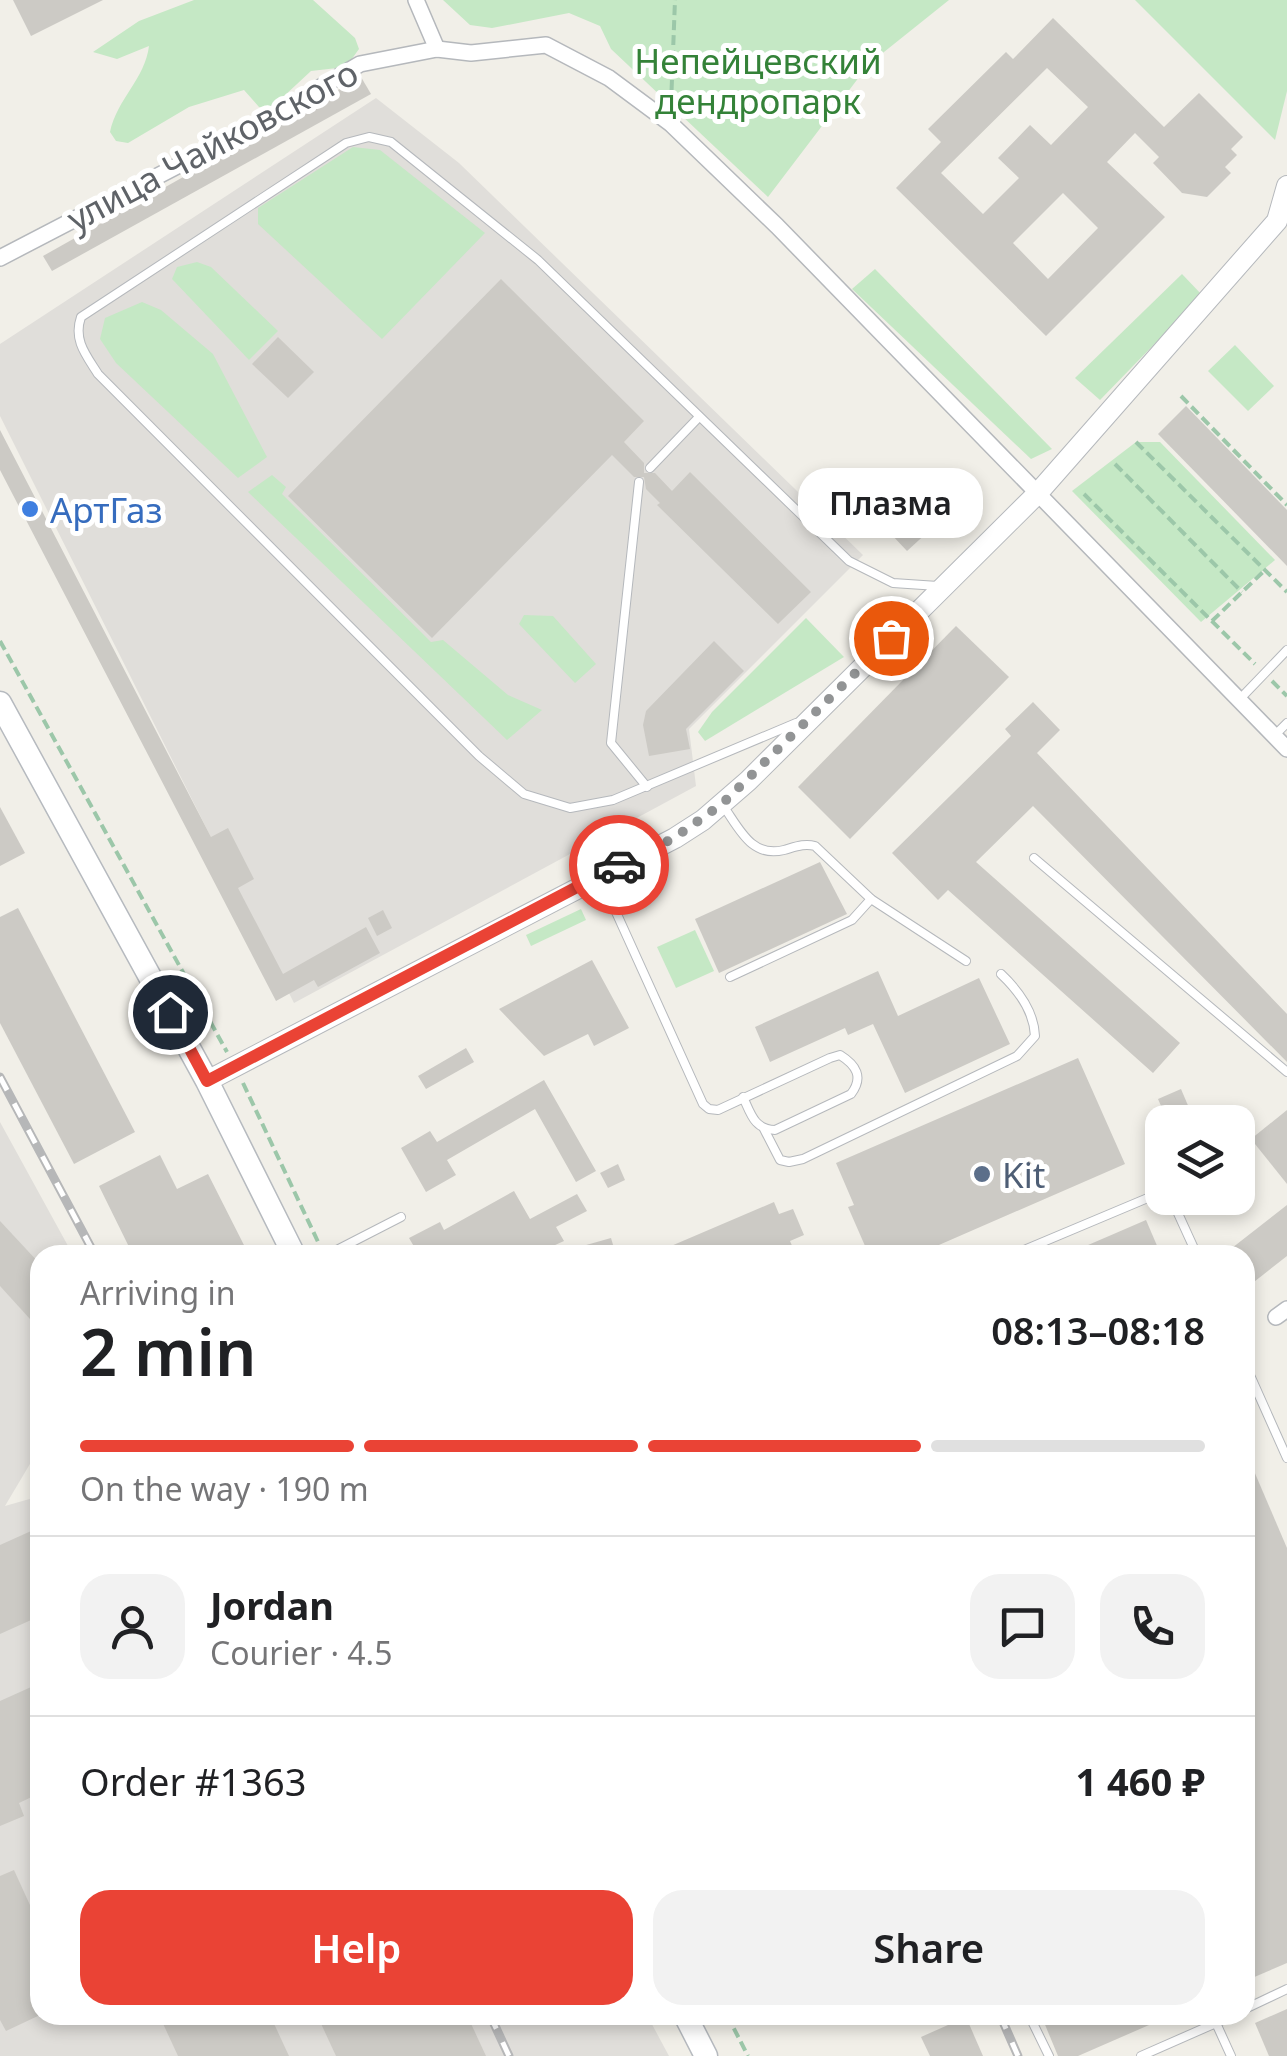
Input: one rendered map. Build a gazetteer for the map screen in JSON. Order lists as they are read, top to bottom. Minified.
{"streets":{"street":["улица Чайковского"]},"parks":["Непейцевский дендропарк"],"places":["АртГаз","Плазма","Kit"],"page":{"bubble":"Плазма","heading":["2 min","Arriving in","08:13–08:18"],"panel":["Jordan","Courier · 4.5","Order #1363","1 460 ₽"],"bar":"On the way · 190 m","buttons":["Help","Share"]}}
